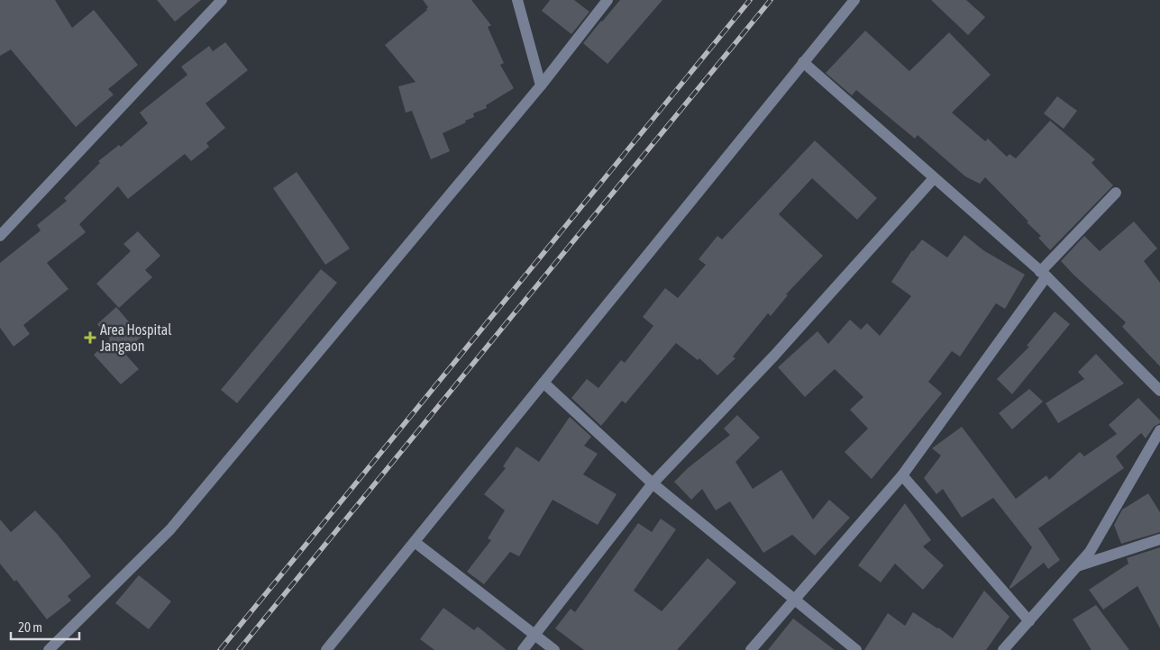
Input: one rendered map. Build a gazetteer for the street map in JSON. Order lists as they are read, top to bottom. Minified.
{"places":{"health":["Area Hospital Jangaon"]},"scale_bar":"20 m"}
